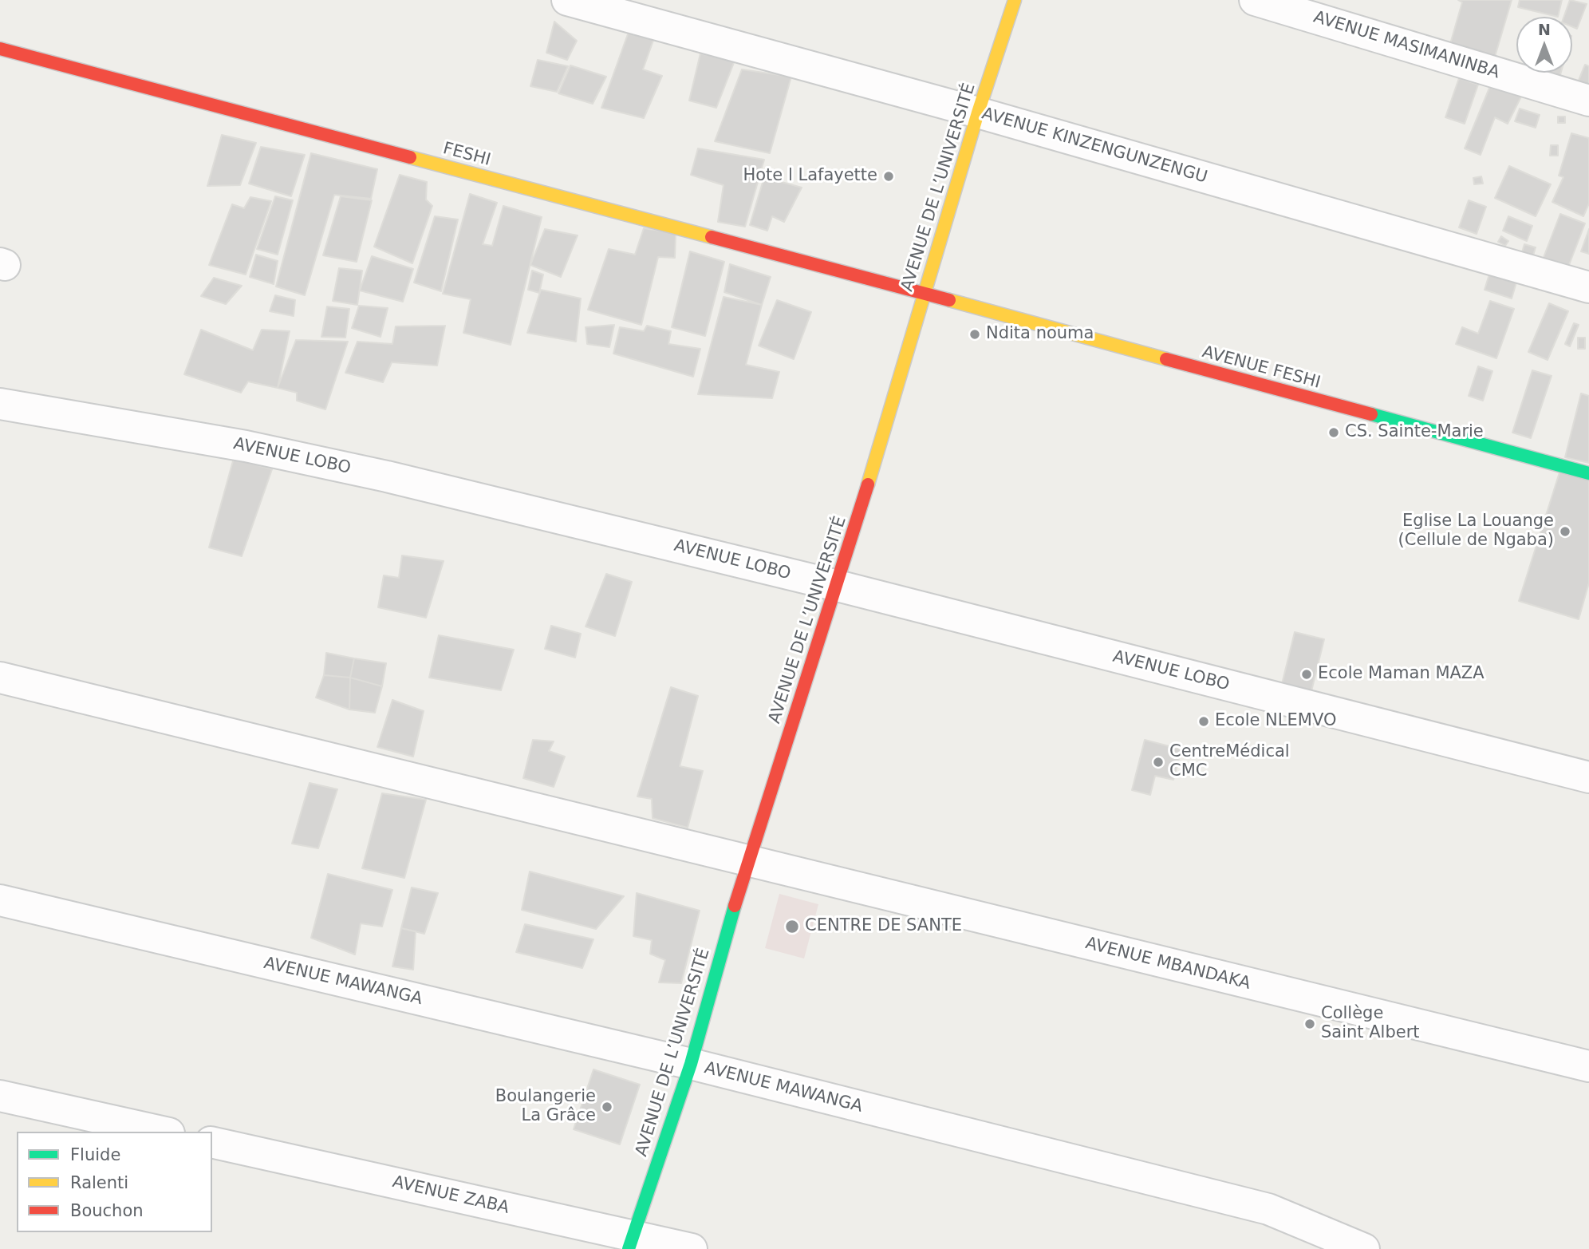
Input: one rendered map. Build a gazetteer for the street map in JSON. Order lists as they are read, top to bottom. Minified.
{"streets":{"street":["AVENUE MASIMANINBA","AVENUE KINZENGUNZENGU","FESHI","AVENUE DE L’UNIVERSITÉ","AVENUE FESHI","AVENUE LOBO","AVENUE MBANDAKA","AVENUE MAWANGA","AVENUE ZABA"]},"crossings":[["AVENUE KINZENGUNZENGU","AVENUE DE L’UNIVERSITÉ"],["FESHI","AVENUE DE L’UNIVERSITÉ"],["FESHI","AVENUE FESHI"],["AVENUE DE L’UNIVERSITÉ","AVENUE FESHI"],["AVENUE DE L’UNIVERSITÉ","AVENUE LOBO"],["AVENUE DE L’UNIVERSITÉ","AVENUE MBANDAKA"],["AVENUE DE L’UNIVERSITÉ","AVENUE MAWANGA"],["AVENUE DE L’UNIVERSITÉ","AVENUE ZABA"]],"places":["Hote l Lafayette","Ndita nouma","CS. Sainte-Marie","Eglise La Louange (Cellule de Ngaba)","Ecole Maman MAZA","Ecole NLEMVO","CentreMédical CMC","CENTRE DE SANTE","Collège Saint Albert","Boulangerie La Grâce"],"legend":["Fluide","Ralenti","Bouchon"],"north":"top"}
